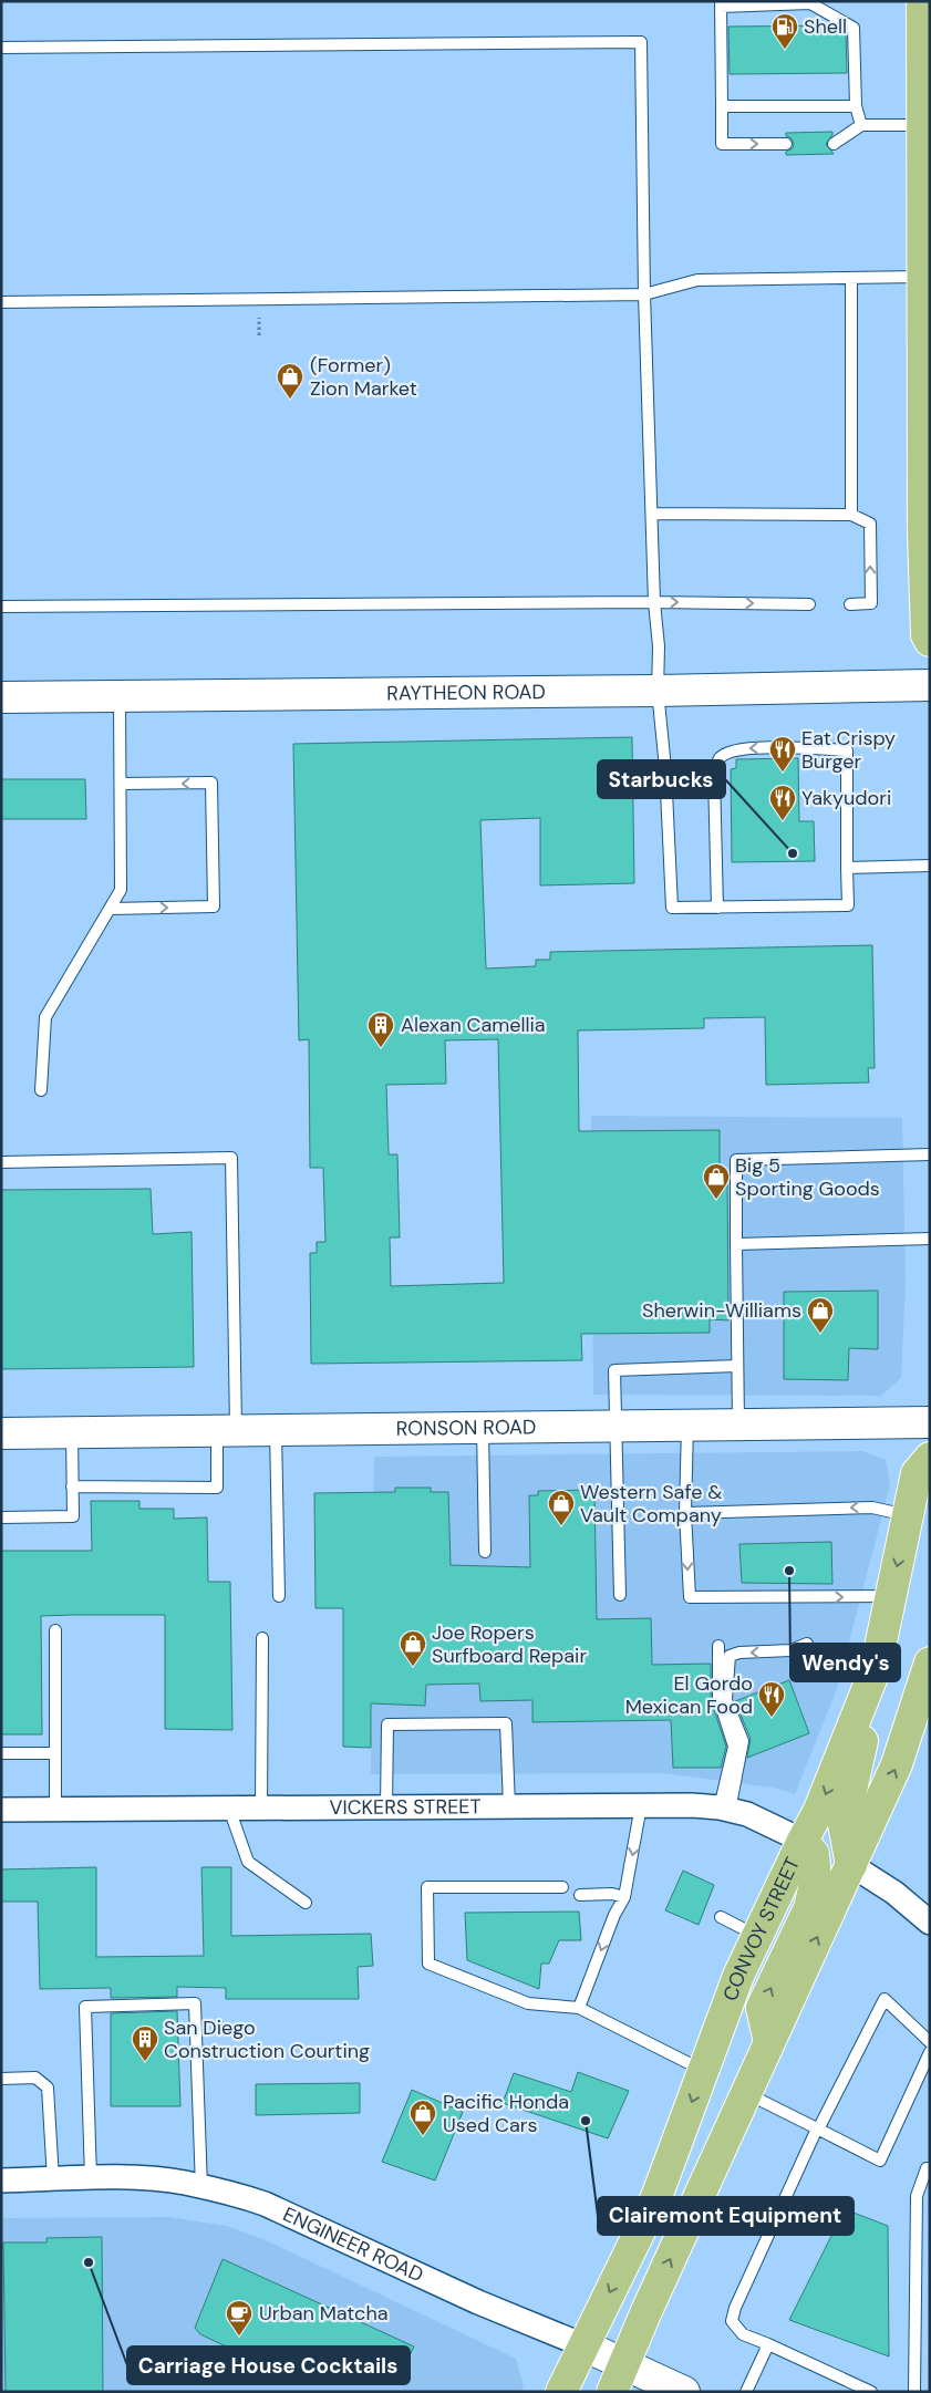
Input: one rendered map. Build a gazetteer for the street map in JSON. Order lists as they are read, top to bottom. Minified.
{"streets":{"main road":["CONVOY STREET"],"street":["RAYTHEON ROAD","RONSON ROAD","VICKERS STREET","ENGINEER ROAD"]},"crossings":[["VICKERS STREET","CONVOY STREET"],["CONVOY STREET","ENGINEER ROAD"]],"places":{"fuel station":["Shell"],"shop":["(Former) Zion Market","Big 5 Sporting Goods","Sherwin-Williams","Western Safe & Vault Company","Joe Ropers Surfboard Repair","Pacific Honda Used Cars"],"restaurant":["Eat Crispy Burger","Yakyudori","El Gordo Mexican Food"],"other":["Starbucks","Wendy's","Clairemont Equipment","Carriage House Cocktails"],"building":["Alexan Camellia","San Diego Construction Courting"],"cafe":["Urban Matcha"]}}
